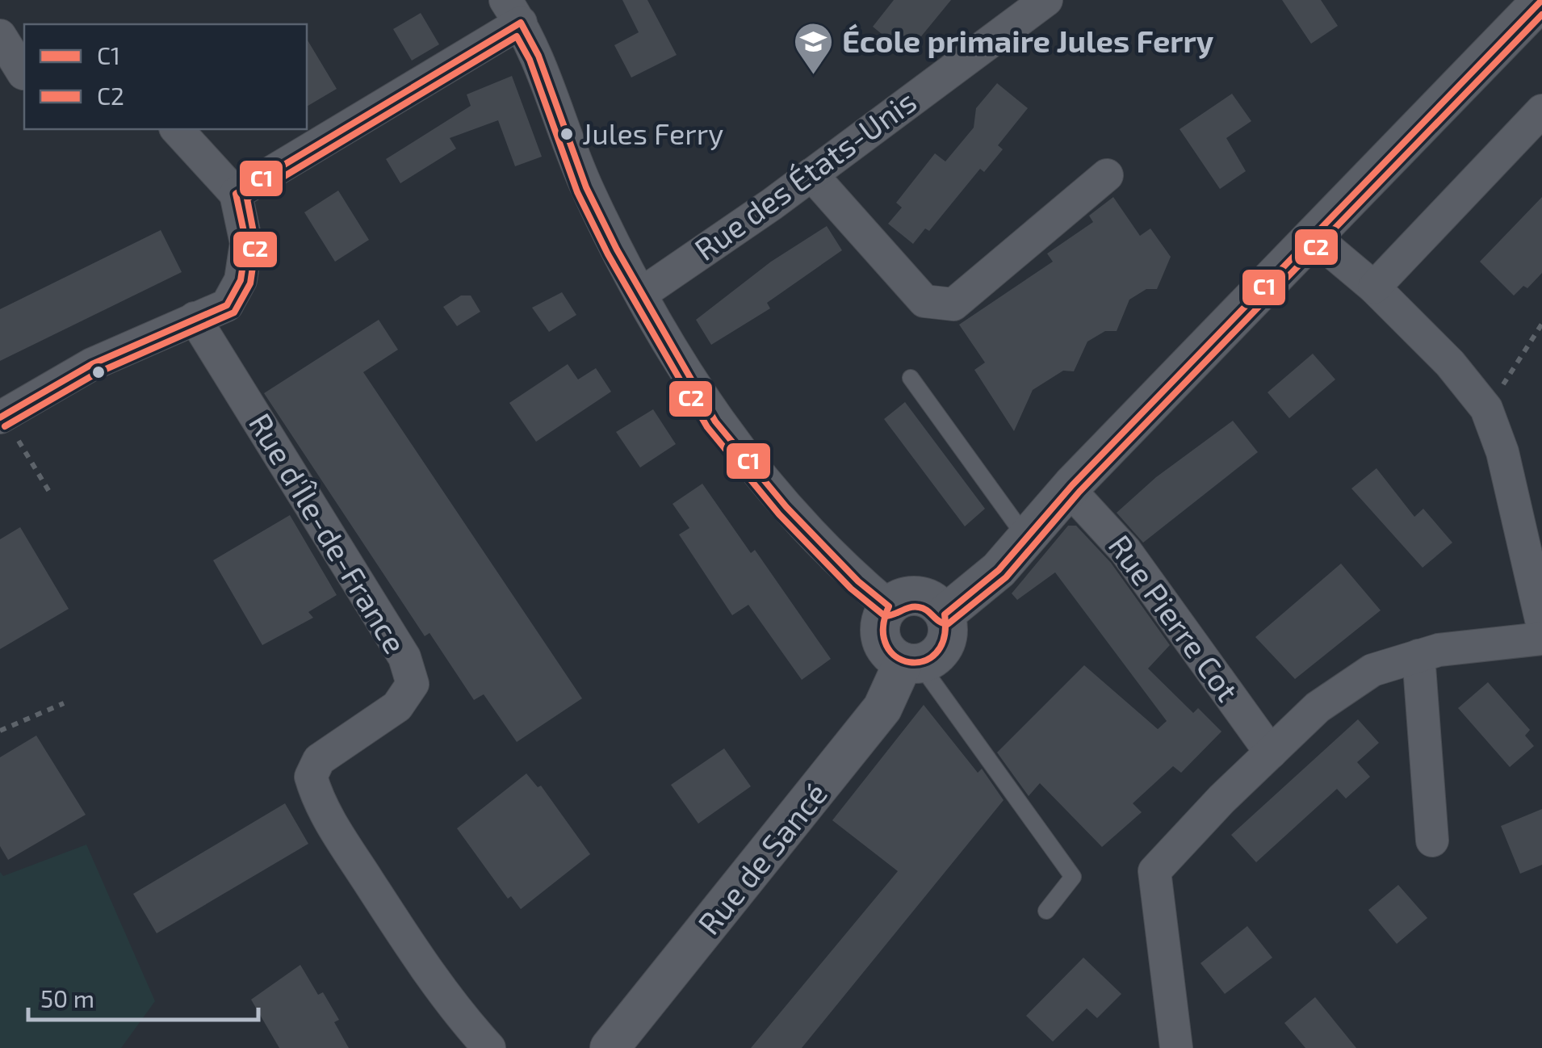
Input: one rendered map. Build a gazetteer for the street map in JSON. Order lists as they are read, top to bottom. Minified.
{"streets":{"street":["Rue des États-Unis","Rue d'Île-de-France","Rue Pierre Cot","Rue de Sancé"]},"places":{"school or university":["École primaire Jules Ferry"],"other":["Jules Ferry"]},"lines":["transit line C1","transit line C2"],"legend":["C1","C2"],"scale_bar":"50 m"}
